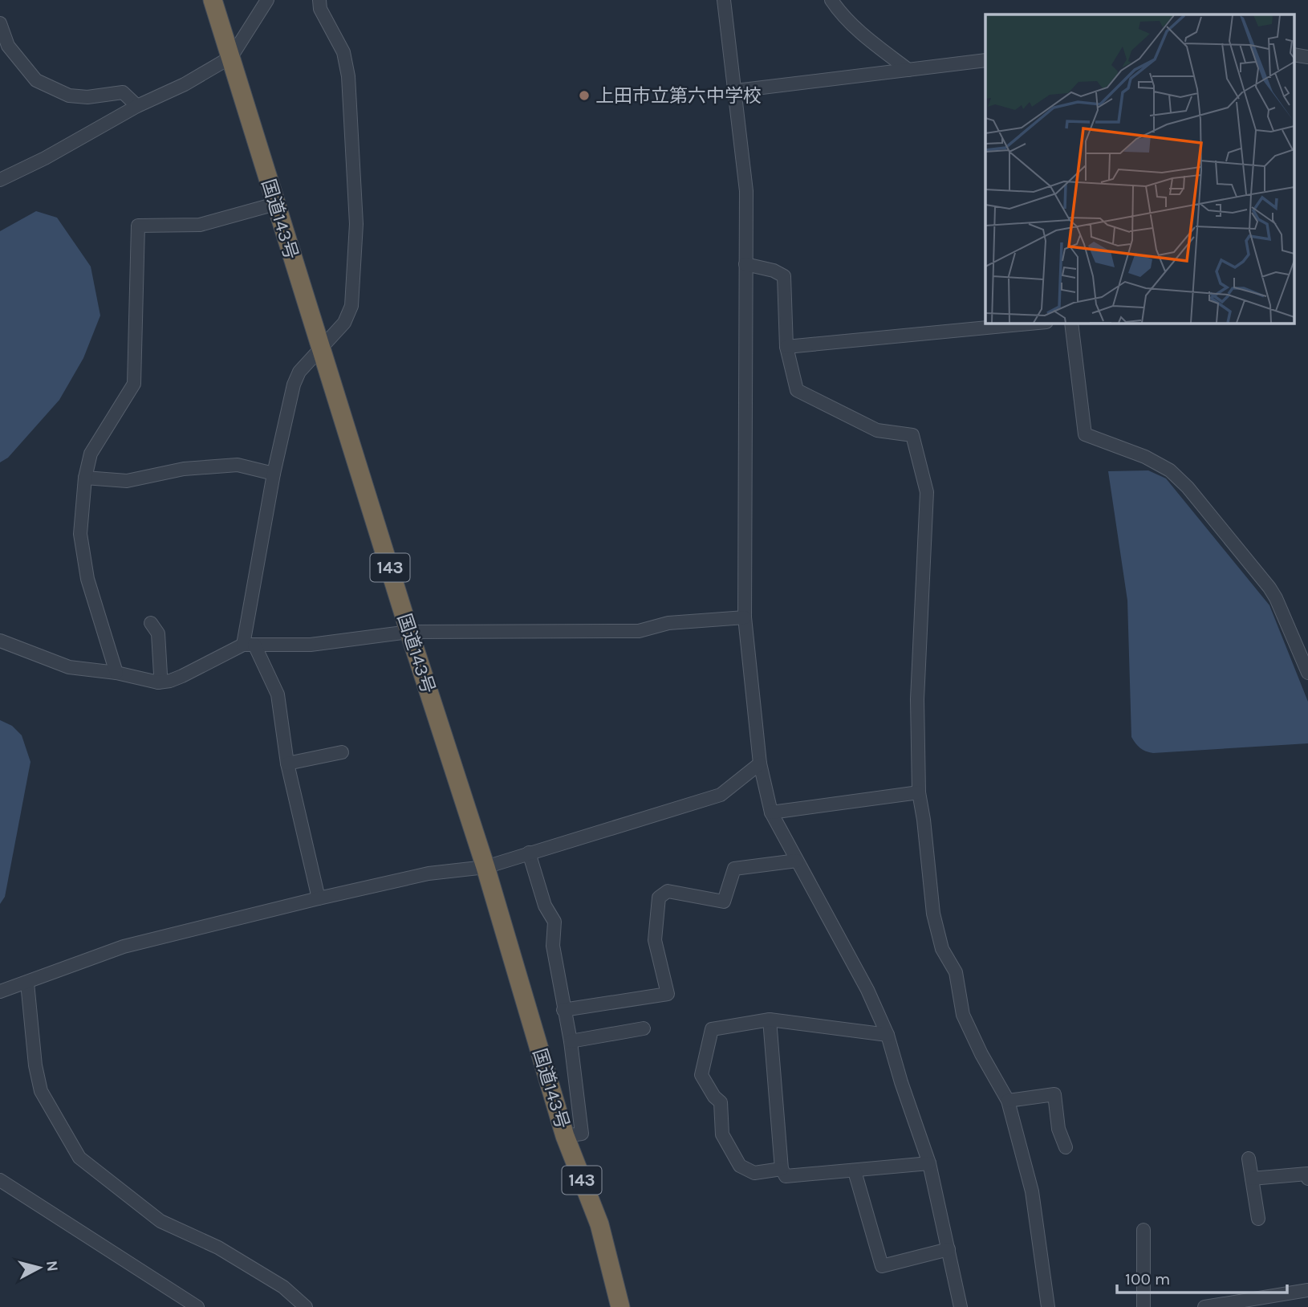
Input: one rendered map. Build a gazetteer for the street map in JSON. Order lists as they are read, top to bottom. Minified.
{"streets":{"highway":["国道143号","143"]},"places":["上田市立第六中学校"],"scale_bar":"100 m","north":"right"}
